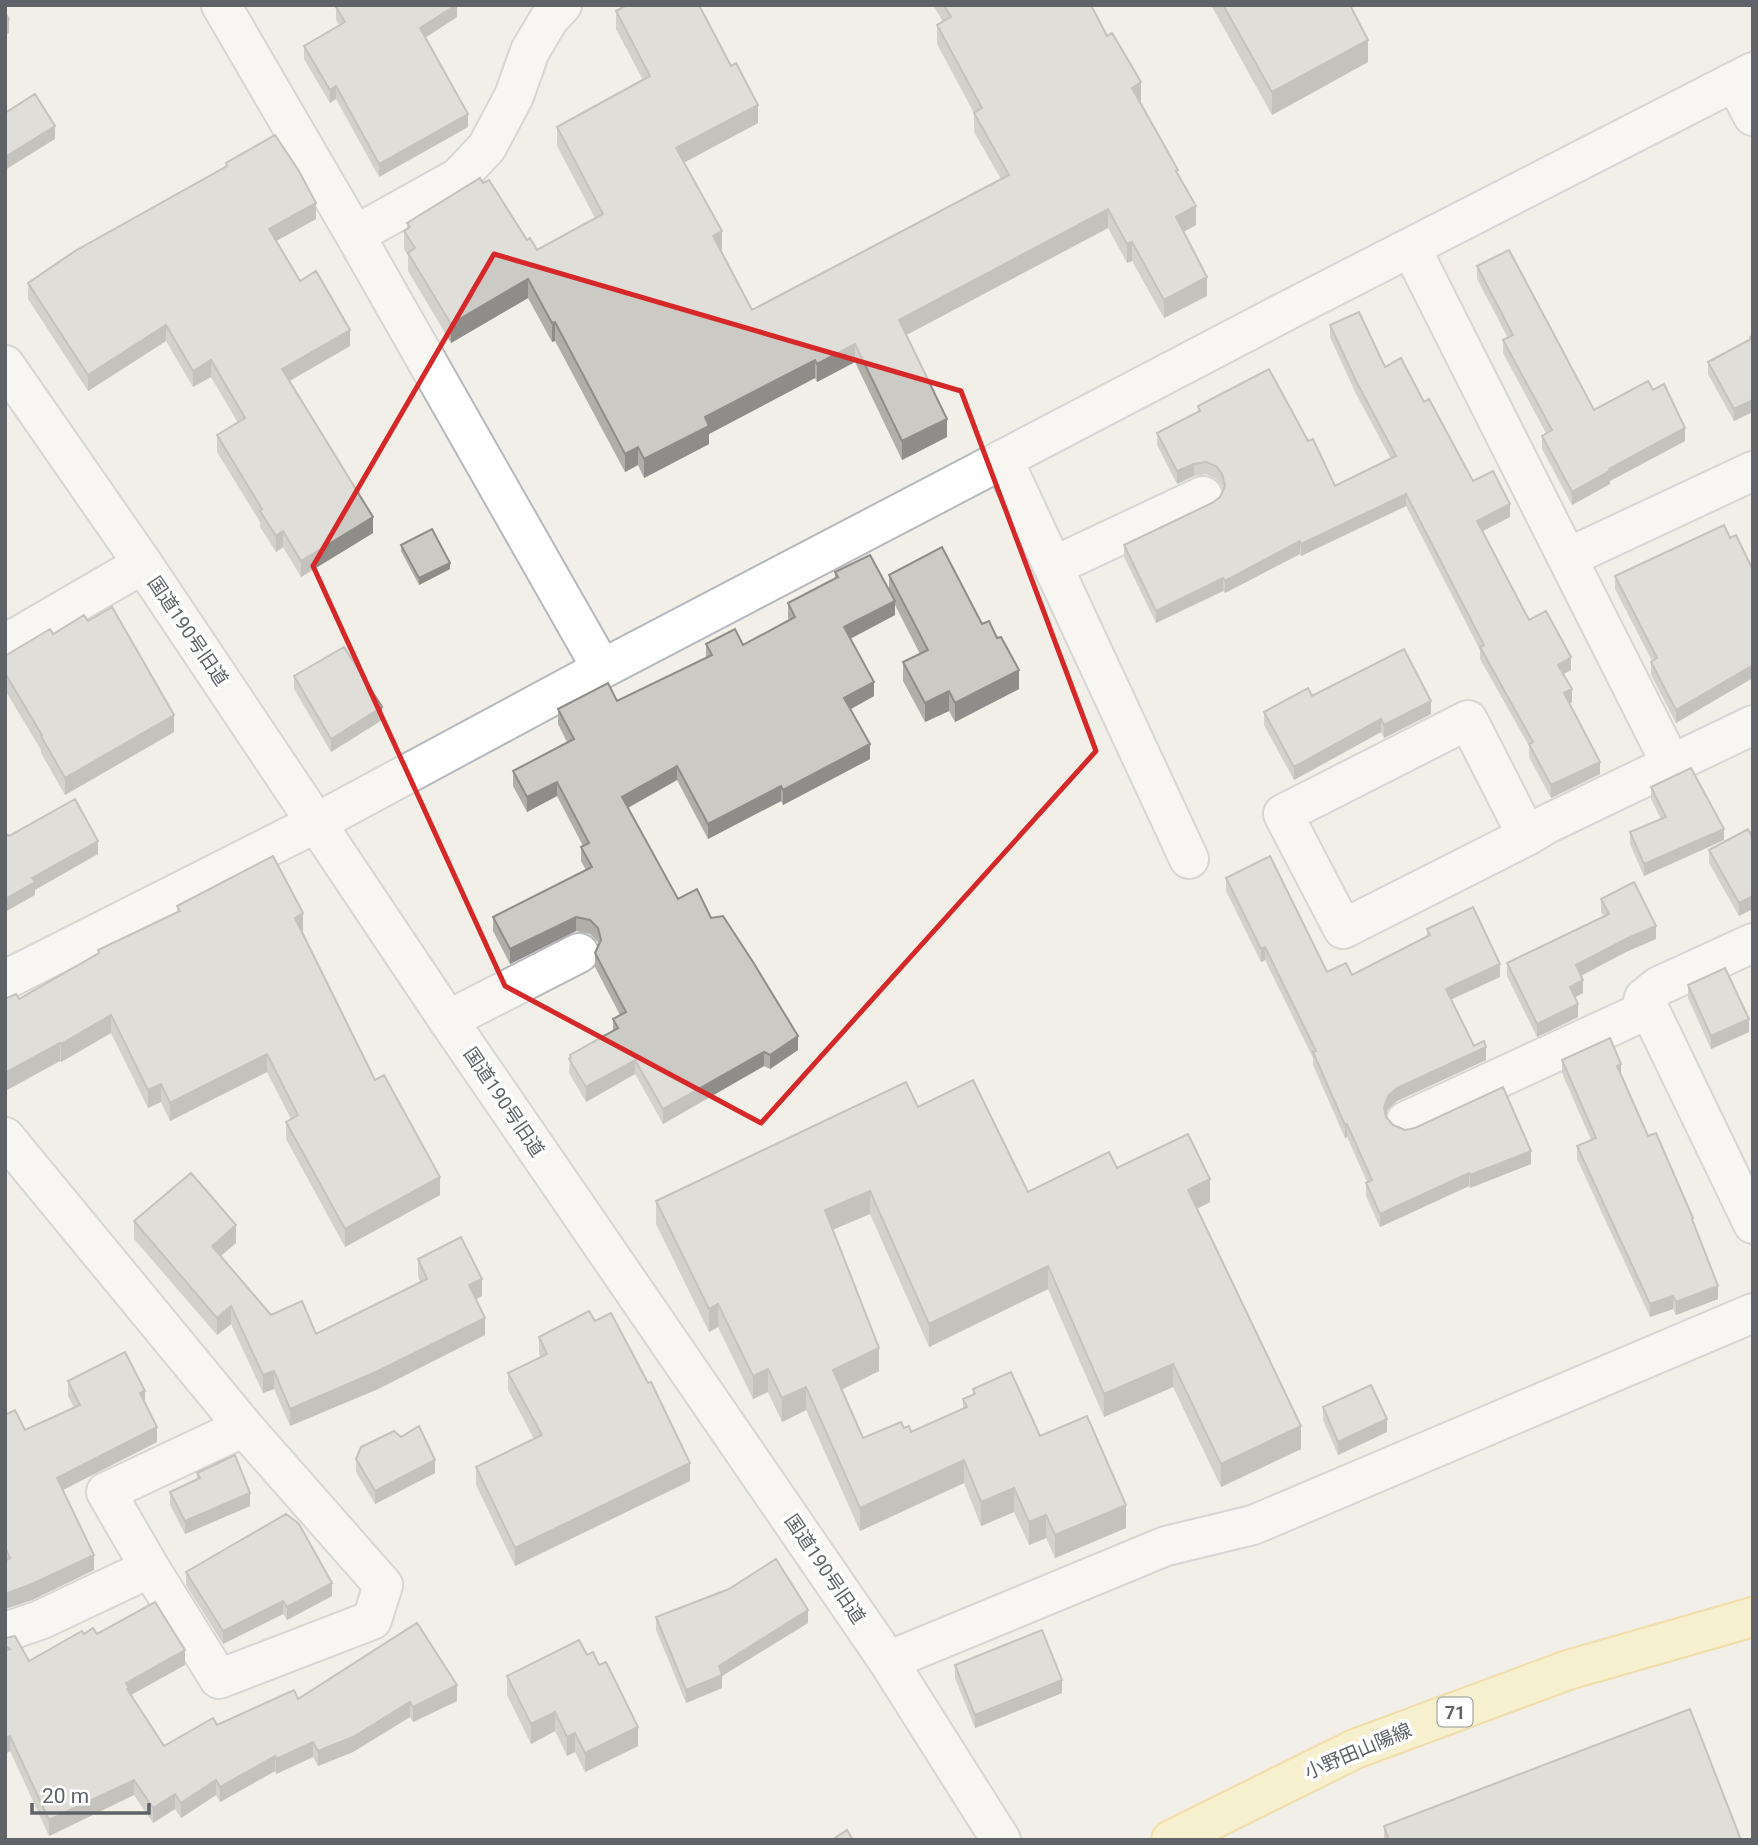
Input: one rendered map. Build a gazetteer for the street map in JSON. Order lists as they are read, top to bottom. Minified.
{"streets":{"main road":["71","小野田山陽線"],"street":["国道190号旧道"]},"scale_bar":"20 m"}
